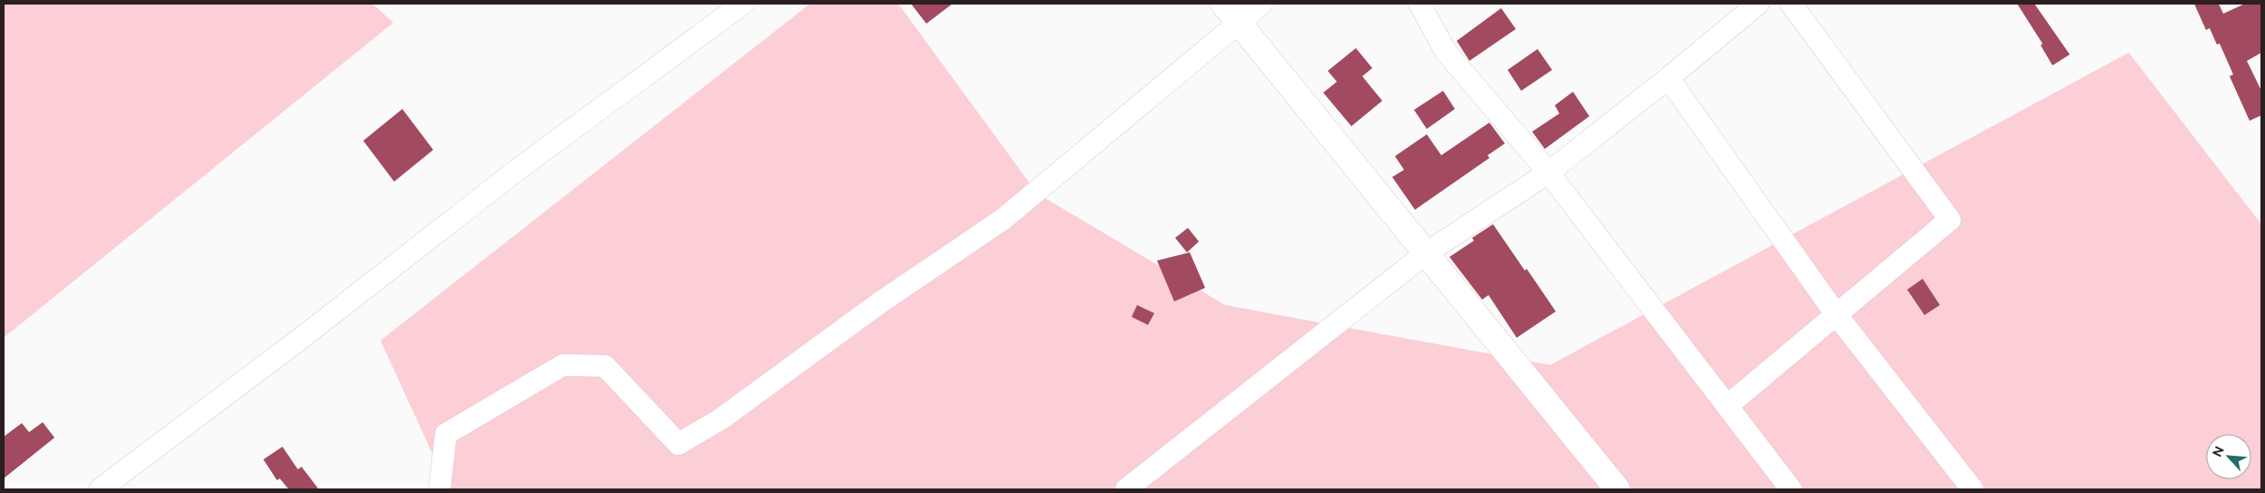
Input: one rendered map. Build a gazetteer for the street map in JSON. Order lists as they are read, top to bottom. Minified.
{"north":"top left"}
